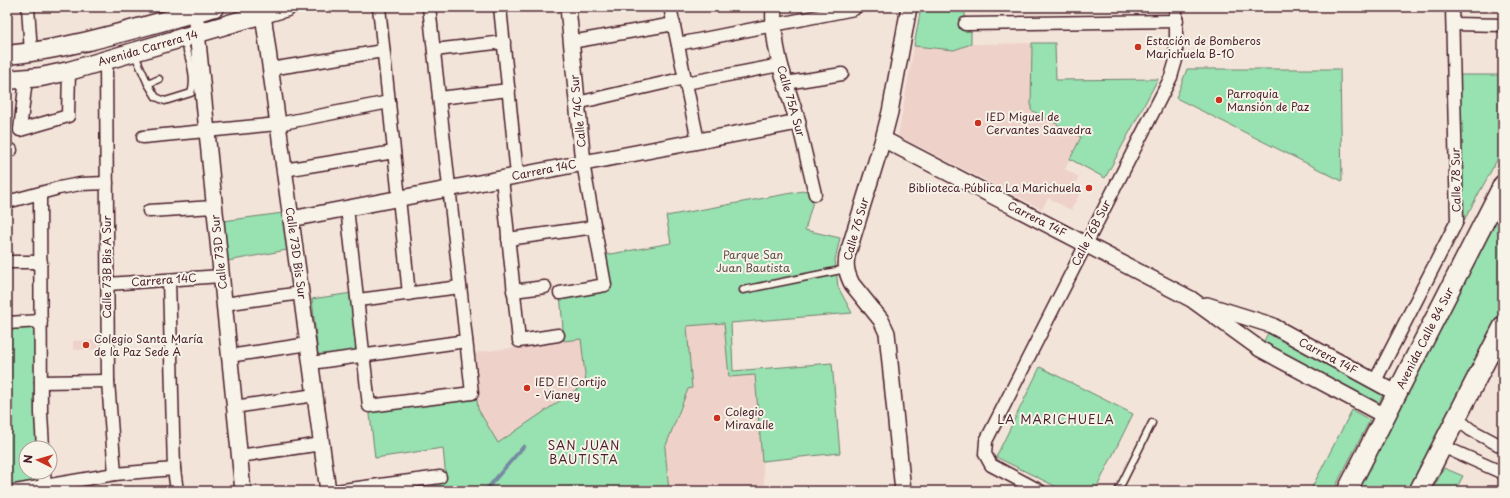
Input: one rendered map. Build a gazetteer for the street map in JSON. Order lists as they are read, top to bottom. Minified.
{"streets":{"highway":["Avenida Calle 84 Sur"],"main road":["Avenida Carrera 14"],"street":["Calle 75A Sur","Calle 74C Sur","Carrera 14C","Calle 78 Sur","Carrera 14F","Calle 76 Sur","Calle 76B Sur","Calle 73D Sur","Calle 73D Bis Sur","Calle 73B Bis A Sur"]},"crossings":[["Avenida Carrera 14","Calle 73D Sur"],["Avenida Carrera 14","Calle 73D Bis Sur"],["Avenida Carrera 14","Calle 73B Bis A Sur"],["Calle 75A Sur","Carrera 14C"],["Calle 74C Sur","Carrera 14C"],["Carrera 14C","Calle 73D Sur"],["Carrera 14C","Calle 73D Bis Sur"],["Carrera 14C","Calle 73B Bis A Sur"],["Calle 78 Sur","Carrera 14F"],["Carrera 14F","Calle 76 Sur"],["Carrera 14F","Calle 76B Sur"],["Carrera 14F","Avenida Calle 84 Sur"]],"districts":["LA MARICHUELA","SAN JUAN BAUTISTA"],"parks":["Parque San Juan Bautista"],"places":["Estación de Bomberos Marichuela B-10","Parroquia Mansión de Paz","IED Miguel de Cervantes Saavedra","Biblioteca Pública La Marichuela","Colegio Santa María de la Paz Sede A","IED El Cortijo - Vianey","Colegio Miravalle"],"north":"left"}
